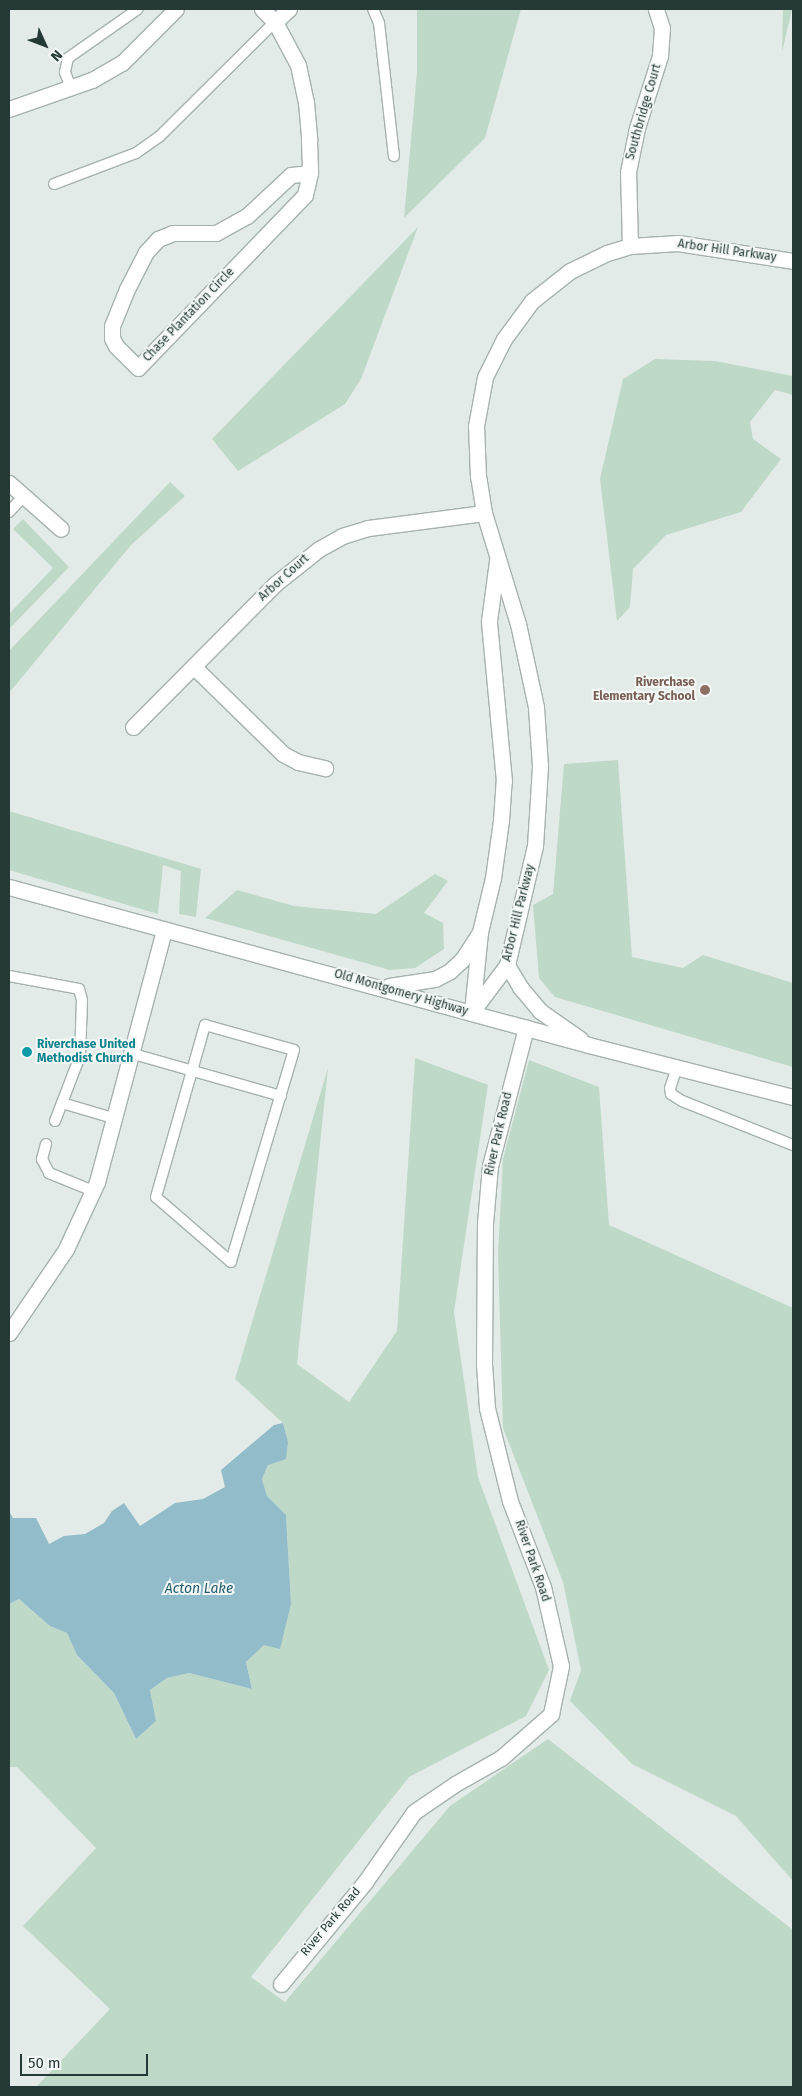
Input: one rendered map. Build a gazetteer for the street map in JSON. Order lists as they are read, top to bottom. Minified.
{"streets":{"street":["Southbridge Court","Arbor Hill Parkway","Chase Plantation Circle","Arbor Court","Old Montgomery Highway","River Park Road"]},"crossings":[["Southbridge Court","Arbor Hill Parkway"],["Arbor Hill Parkway","Arbor Court"],["Arbor Hill Parkway","Old Montgomery Highway"],["Old Montgomery Highway","River Park Road"]],"water":["Acton Lake"],"places":["Riverchase Elementary School","Riverchase United Methodist Church"],"scale_bar":"50 m","north":"bottom right"}
